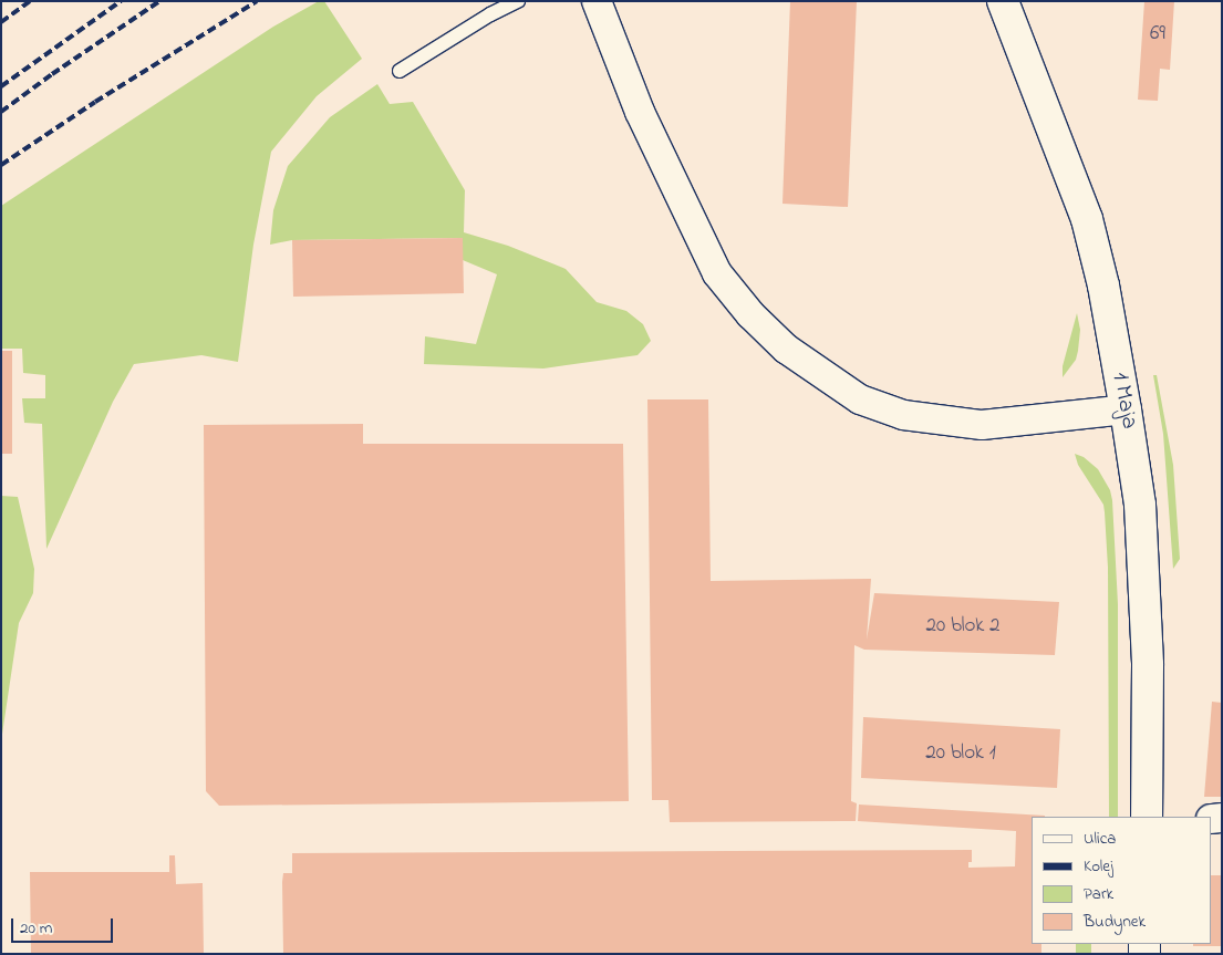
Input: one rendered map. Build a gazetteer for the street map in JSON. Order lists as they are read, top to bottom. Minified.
{"streets":{"main road":["1 Maja"]},"house_numbers":["69","20 blok 2","20 blok 1"],"legend":["Ulica","Kolej","Park","Budynek"],"scale_bar":"20 m"}
